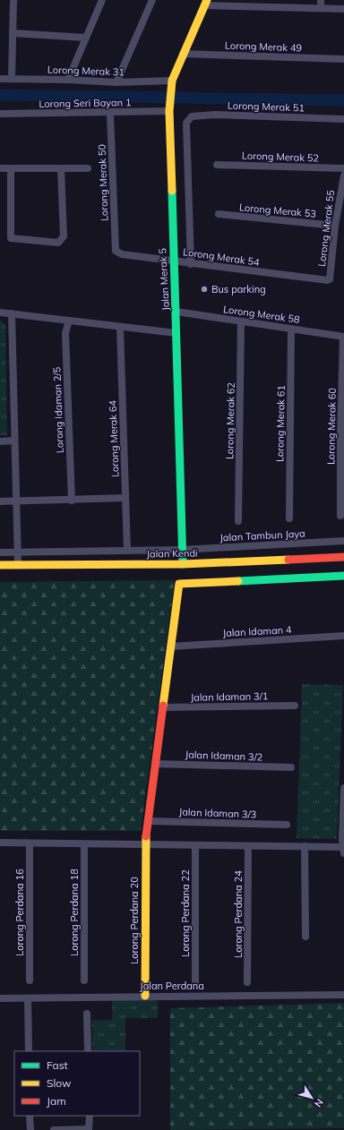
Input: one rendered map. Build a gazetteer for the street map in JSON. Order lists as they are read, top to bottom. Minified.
{"streets":{"street":["Lorong Merak 49","Lorong Merak 31","Lorong Seri Bayan 1","Lorong Merak 51","Lorong Merak 52","Lorong Merak 50","Lorong Merak 53","Lorong Merak 55","Lorong Merak 54","Jalan Merak 5","Lorong Merak 58","Lorong Idaman 2/5","Lorong Merak 62","Lorong Merak 61","Lorong Merak 60","Lorong Merak 64","Jalan Tambun Jaya","Jalan Kendi","Jalan Idaman 4","Jalan Idaman 3/1","Jalan Idaman 3/2","Jalan Idaman 3/3","Lorong Perdana 16","Lorong Perdana 18","Lorong Perdana 22","Lorong Perdana 24","Lorong Perdana 20","Jalan Perdana"]},"crossings":[["Lorong Merak 49","Jalan Merak 5"],["Lorong Merak 31","Jalan Merak 5"],["Lorong Seri Bayan 1","Lorong Merak 50"],["Lorong Seri Bayan 1","Jalan Merak 5"],["Lorong Merak 51","Lorong Merak 54"],["Lorong Merak 50","Lorong Merak 54"],["Lorong Merak 53","Lorong Merak 55"],["Lorong Merak 55","Lorong Merak 54"],["Lorong Merak 54","Jalan Merak 5"],["Jalan Merak 5","Lorong Merak 58"],["Jalan Merak 5","Jalan Tambun Jaya"],["Jalan Merak 5","Jalan Kendi"],["Lorong Merak 58","Lorong Merak 62"],["Lorong Merak 58","Lorong Merak 61"],["Lorong Merak 58","Lorong Merak 60"],["Lorong Merak 64","Jalan Kendi"],["Jalan Tambun Jaya","Jalan Kendi"],["Jalan Idaman 4","Lorong Perdana 20"],["Jalan Idaman 3/1","Lorong Perdana 20"],["Jalan Idaman 3/2","Lorong Perdana 20"],["Jalan Idaman 3/3","Lorong Perdana 20"],["Lorong Perdana 20","Jalan Perdana"]],"places":["Bus parking"],"legend":["Fast","Slow","Jam"],"north":"bottom right"}
